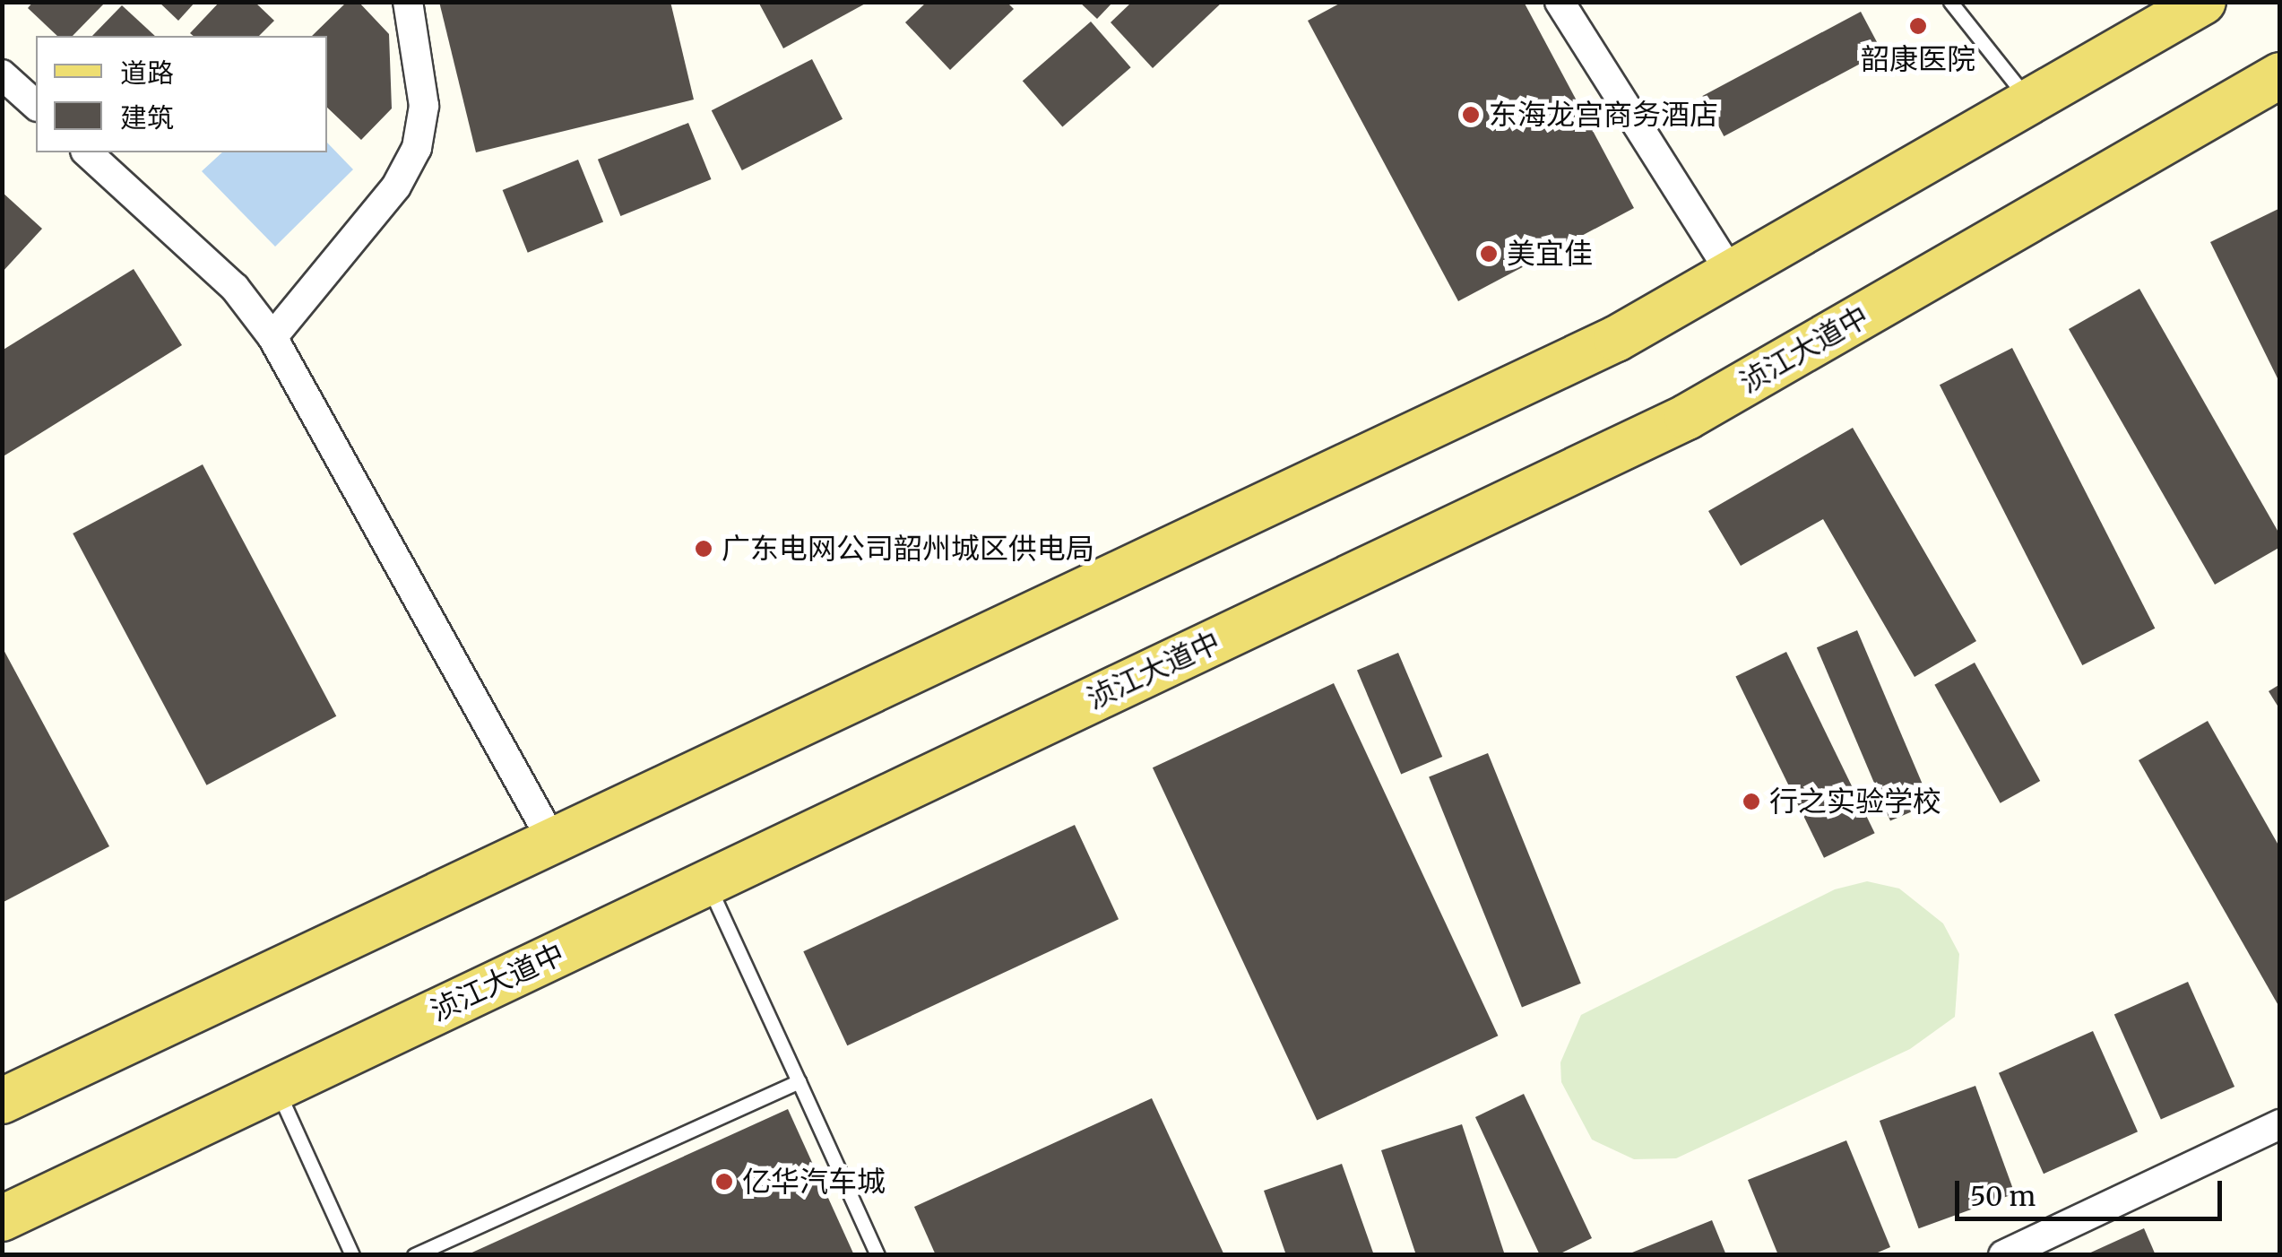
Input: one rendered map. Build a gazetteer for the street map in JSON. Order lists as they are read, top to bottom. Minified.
{"streets":{"main road":["浈江大道中"]},"places":["韶康医院","东海龙宫商务酒店","美宜佳","广东电网公司韶州城区供电局","行之实验学校","亿华汽车城"],"legend":["道路","建筑"],"scale_bar":"50 m"}
